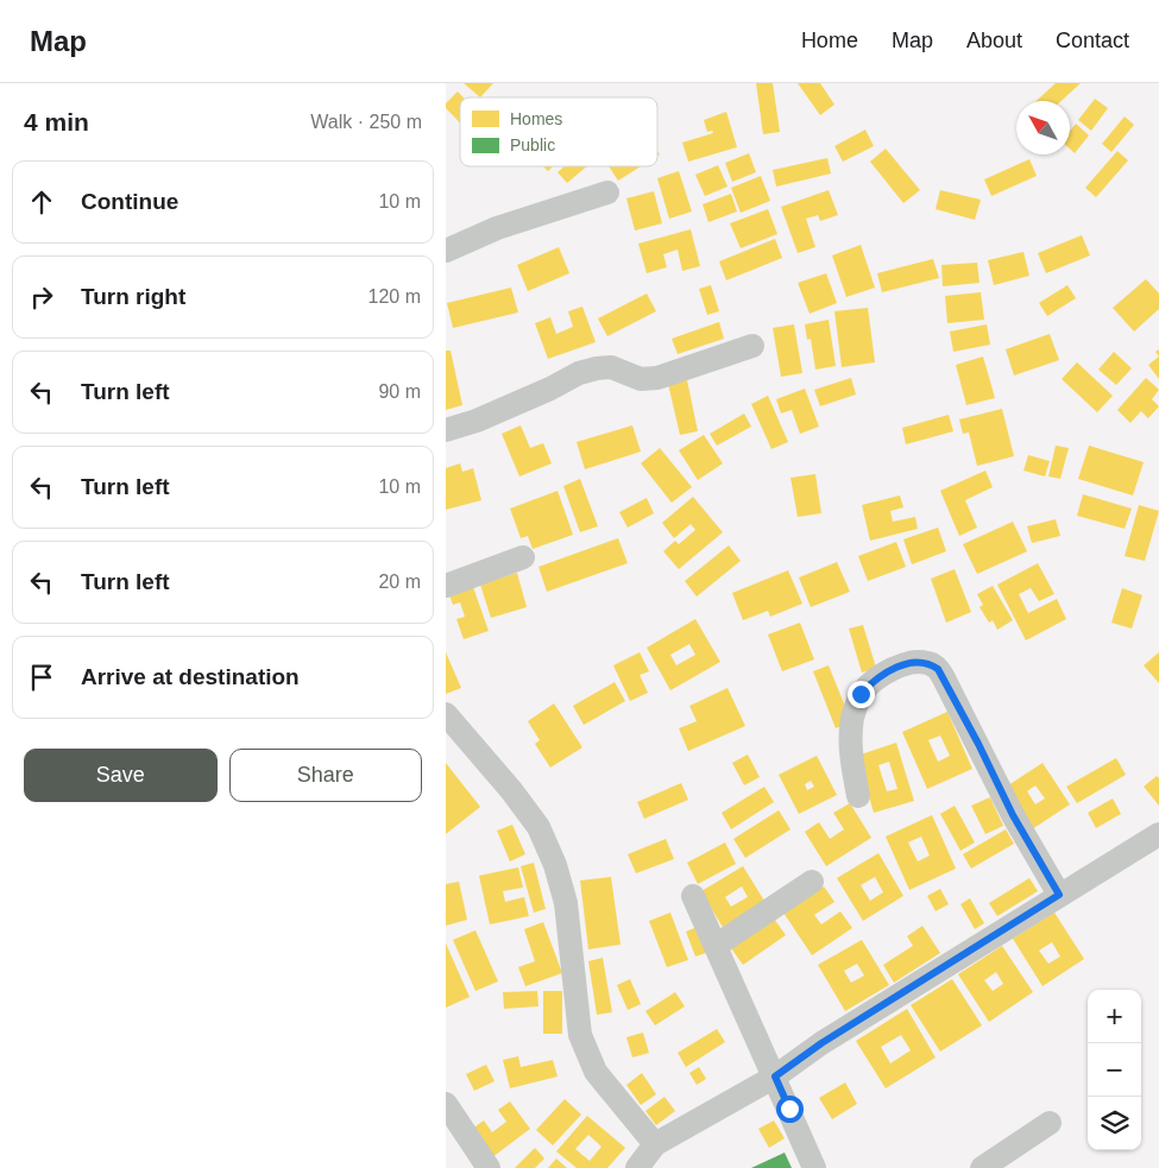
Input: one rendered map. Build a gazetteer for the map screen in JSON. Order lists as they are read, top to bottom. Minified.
{"legend":["Homes","Public"],"north":"top left","page":{"header":"Map","nav":["Home","Map","About","Contact"],"heading":["4 min","Walk · 250 m"],"list":[["Continue","10 m"],["Turn right","120 m"],["Turn left","90 m"],["Turn left","10 m"],["Turn left","20 m"],"Arrive at destination"],"buttons":["Save","Share"],"map_buttons":["+","−"]}}
